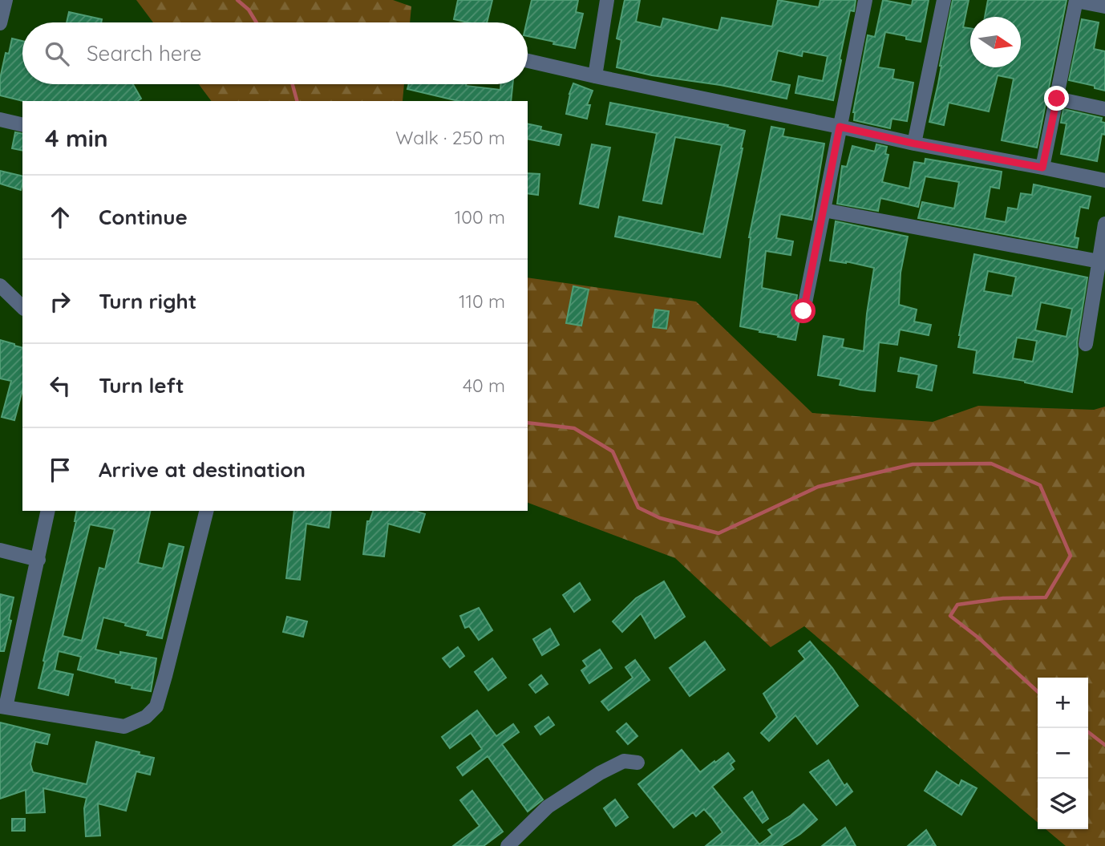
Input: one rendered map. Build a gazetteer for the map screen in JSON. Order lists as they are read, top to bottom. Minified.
{"north":"right","page":{"search":"Search here","heading":["4 min","Walk · 250 m"],"list":[["Continue","100 m"],["Turn right","110 m"],["Turn left","40 m"],"Arrive at destination"],"map_buttons":["+","−"]}}
